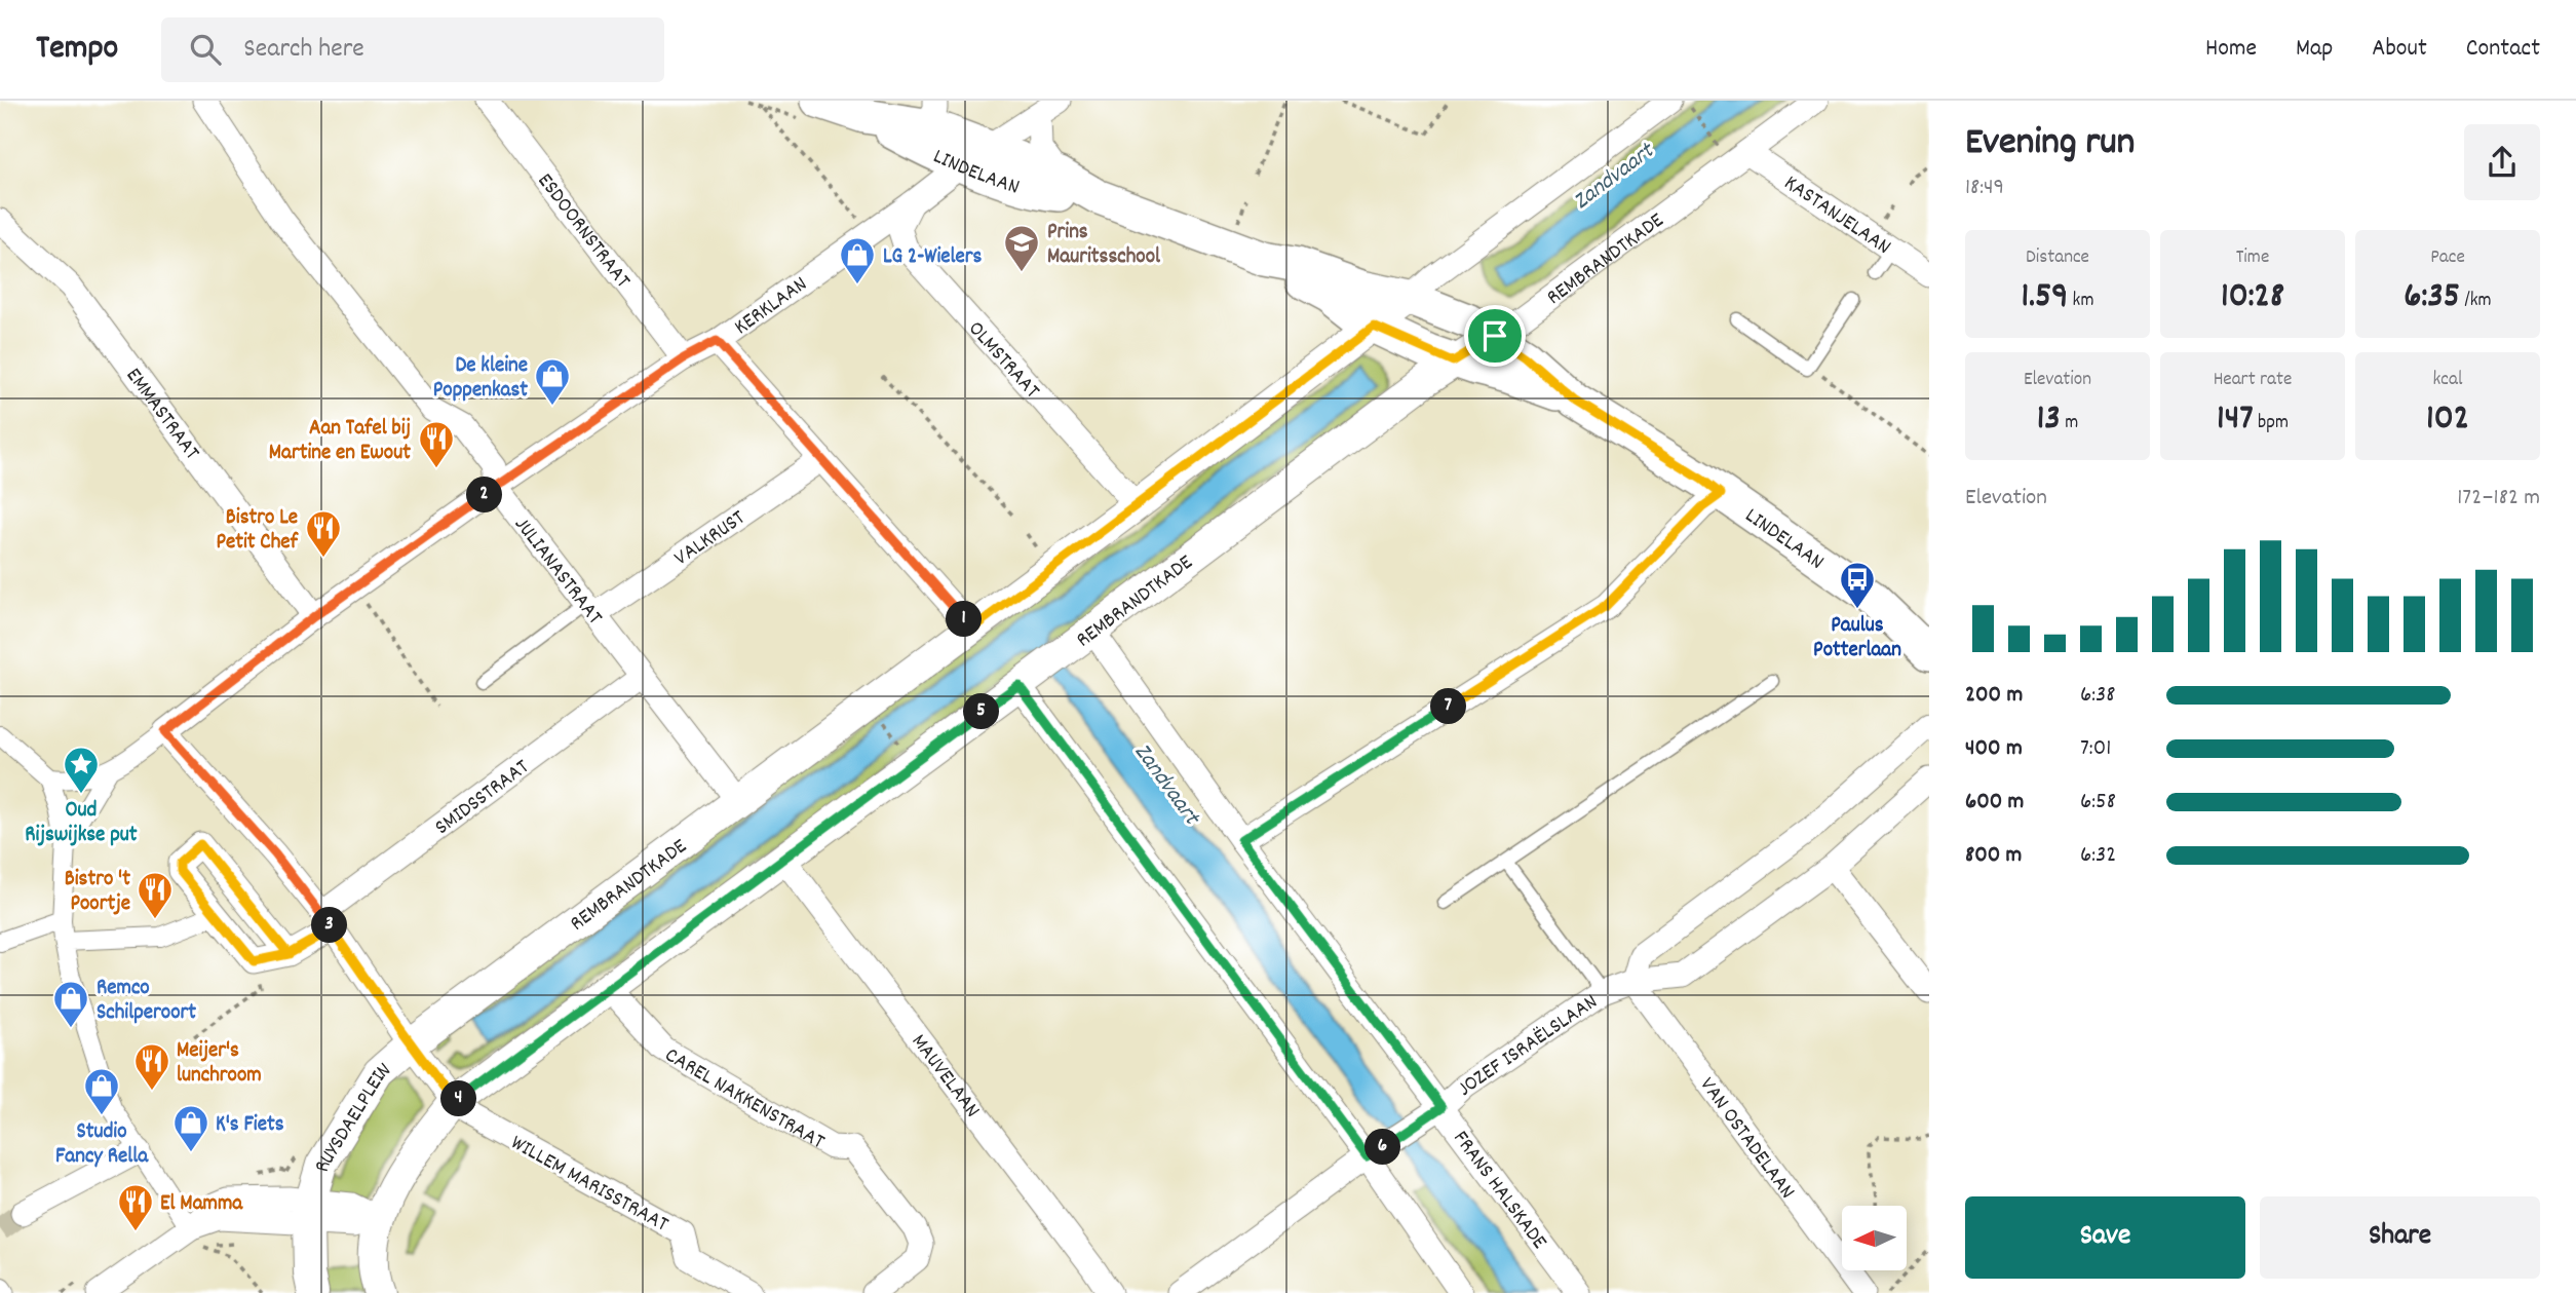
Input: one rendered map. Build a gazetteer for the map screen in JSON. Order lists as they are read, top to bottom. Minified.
{"streets":{"main road":["LINDELAAN"],"street":["KASTANJELAAN","ESDOORNSTRAAT","REMBRANDTKADE","KERKLAAN","OLMSTRAAT","EMMASTRAAT","VALKRUST","JULIANASTRAAT","SMIDSSTRAAT","JOZEF ISRAËLSLAAN","MAUVELAAN","CAREL NAKKENSTRAAT","RUYSDAELPLEIN","VAN OSTADELAAN","WILLEM MARISSTRAAT","FRANS HALSKADE"]},"crossings":[["LINDELAAN","REMBRANDTKADE"],["LINDELAAN","KERKLAAN"],["KASTANJELAAN","REMBRANDTKADE"],["ESDOORNSTRAAT","KERKLAAN"],["REMBRANDTKADE","OLMSTRAAT"],["REMBRANDTKADE","JULIANASTRAAT"],["REMBRANDTKADE","MAUVELAAN"],["REMBRANDTKADE","CAREL NAKKENSTRAAT"],["REMBRANDTKADE","RUYSDAELPLEIN"],["REMBRANDTKADE","WILLEM MARISSTRAAT"],["REMBRANDTKADE","FRANS HALSKADE"],["KERKLAAN","OLMSTRAAT"],["KERKLAAN","EMMASTRAAT"],["KERKLAAN","JULIANASTRAAT"],["VALKRUST","JULIANASTRAAT"],["JULIANASTRAAT","SMIDSSTRAAT"],["JOZEF ISRAËLSLAAN","VAN OSTADELAAN"],["JOZEF ISRAËLSLAAN","FRANS HALSKADE"],["RUYSDAELPLEIN","WILLEM MARISSTRAAT"]],"water":["Zandvaart"],"places":{"school or university":["Prins Mauritsschool"],"shop":["LG 2-Wielers","De kleine Poppenkast","Remco Schilperoort","Studio Fancy Rella","K's Fiets"],"restaurant":["Aan Tafel bij Martine en Ewout","Bistro Le Petit Chef","Bistro 't Poortje","Meijer's lunchroom","El Mamma"],"bus stop":["Paulus Potterlaan"],"place":["Oud Rijswijkse put"]},"north":"left","page":{"header":"Tempo","search":"Search here","nav":["Home","Map","About","Contact"],"heading":["Evening run","18:49"],"stats":[["Distance","1.59 km"],["Time","10:28"],["Pace","6:35 /km"],["Elevation","13 m"],["Heart rate","147 bpm"],["kcal","102"]],"chart":["Elevation","172–182 m"],"pins":["2","1","7","5","3","4","6"],"list":[{"name":"200 m","note":"6:38"},{"name":"400 m","note":"7:01"},{"name":"600 m","note":"6:58"},{"name":"800 m","note":"6:32"}],"buttons":["Save","Share"]}}
